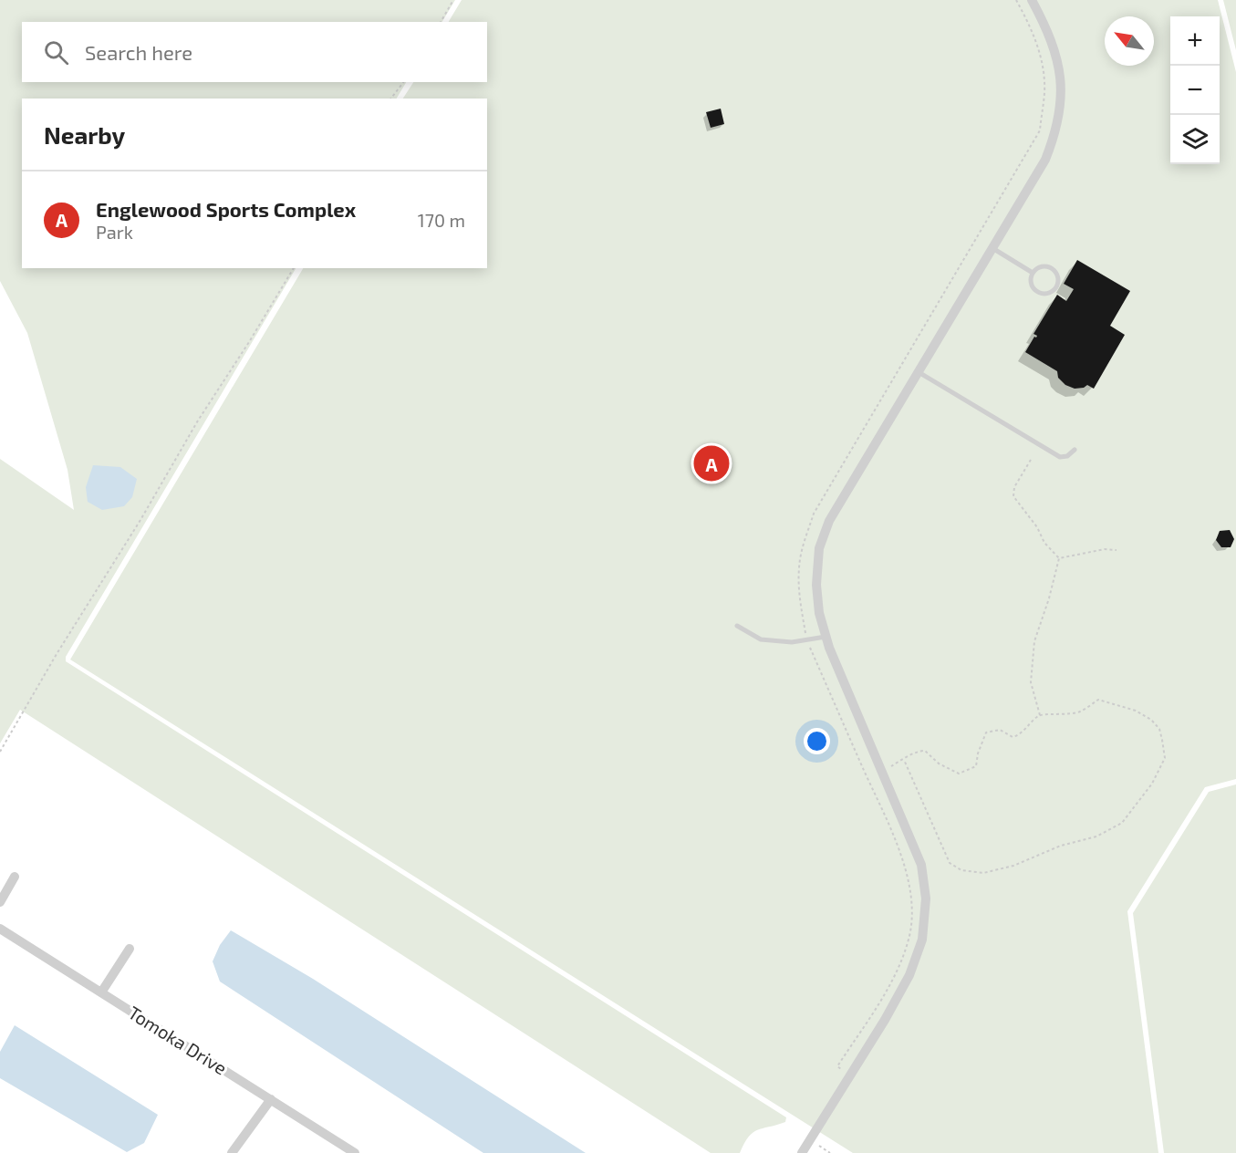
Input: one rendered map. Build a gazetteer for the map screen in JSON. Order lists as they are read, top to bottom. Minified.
{"streets":{"street":["Tomoka Drive"]},"north":"top left","page":{"map_buttons":["+","−"],"search":"Search here","heading":"Nearby","list":[{"mark":"A","name":"Englewood Sports Complex","note":"Park","value":"170 m"}],"pins":"A"}}
